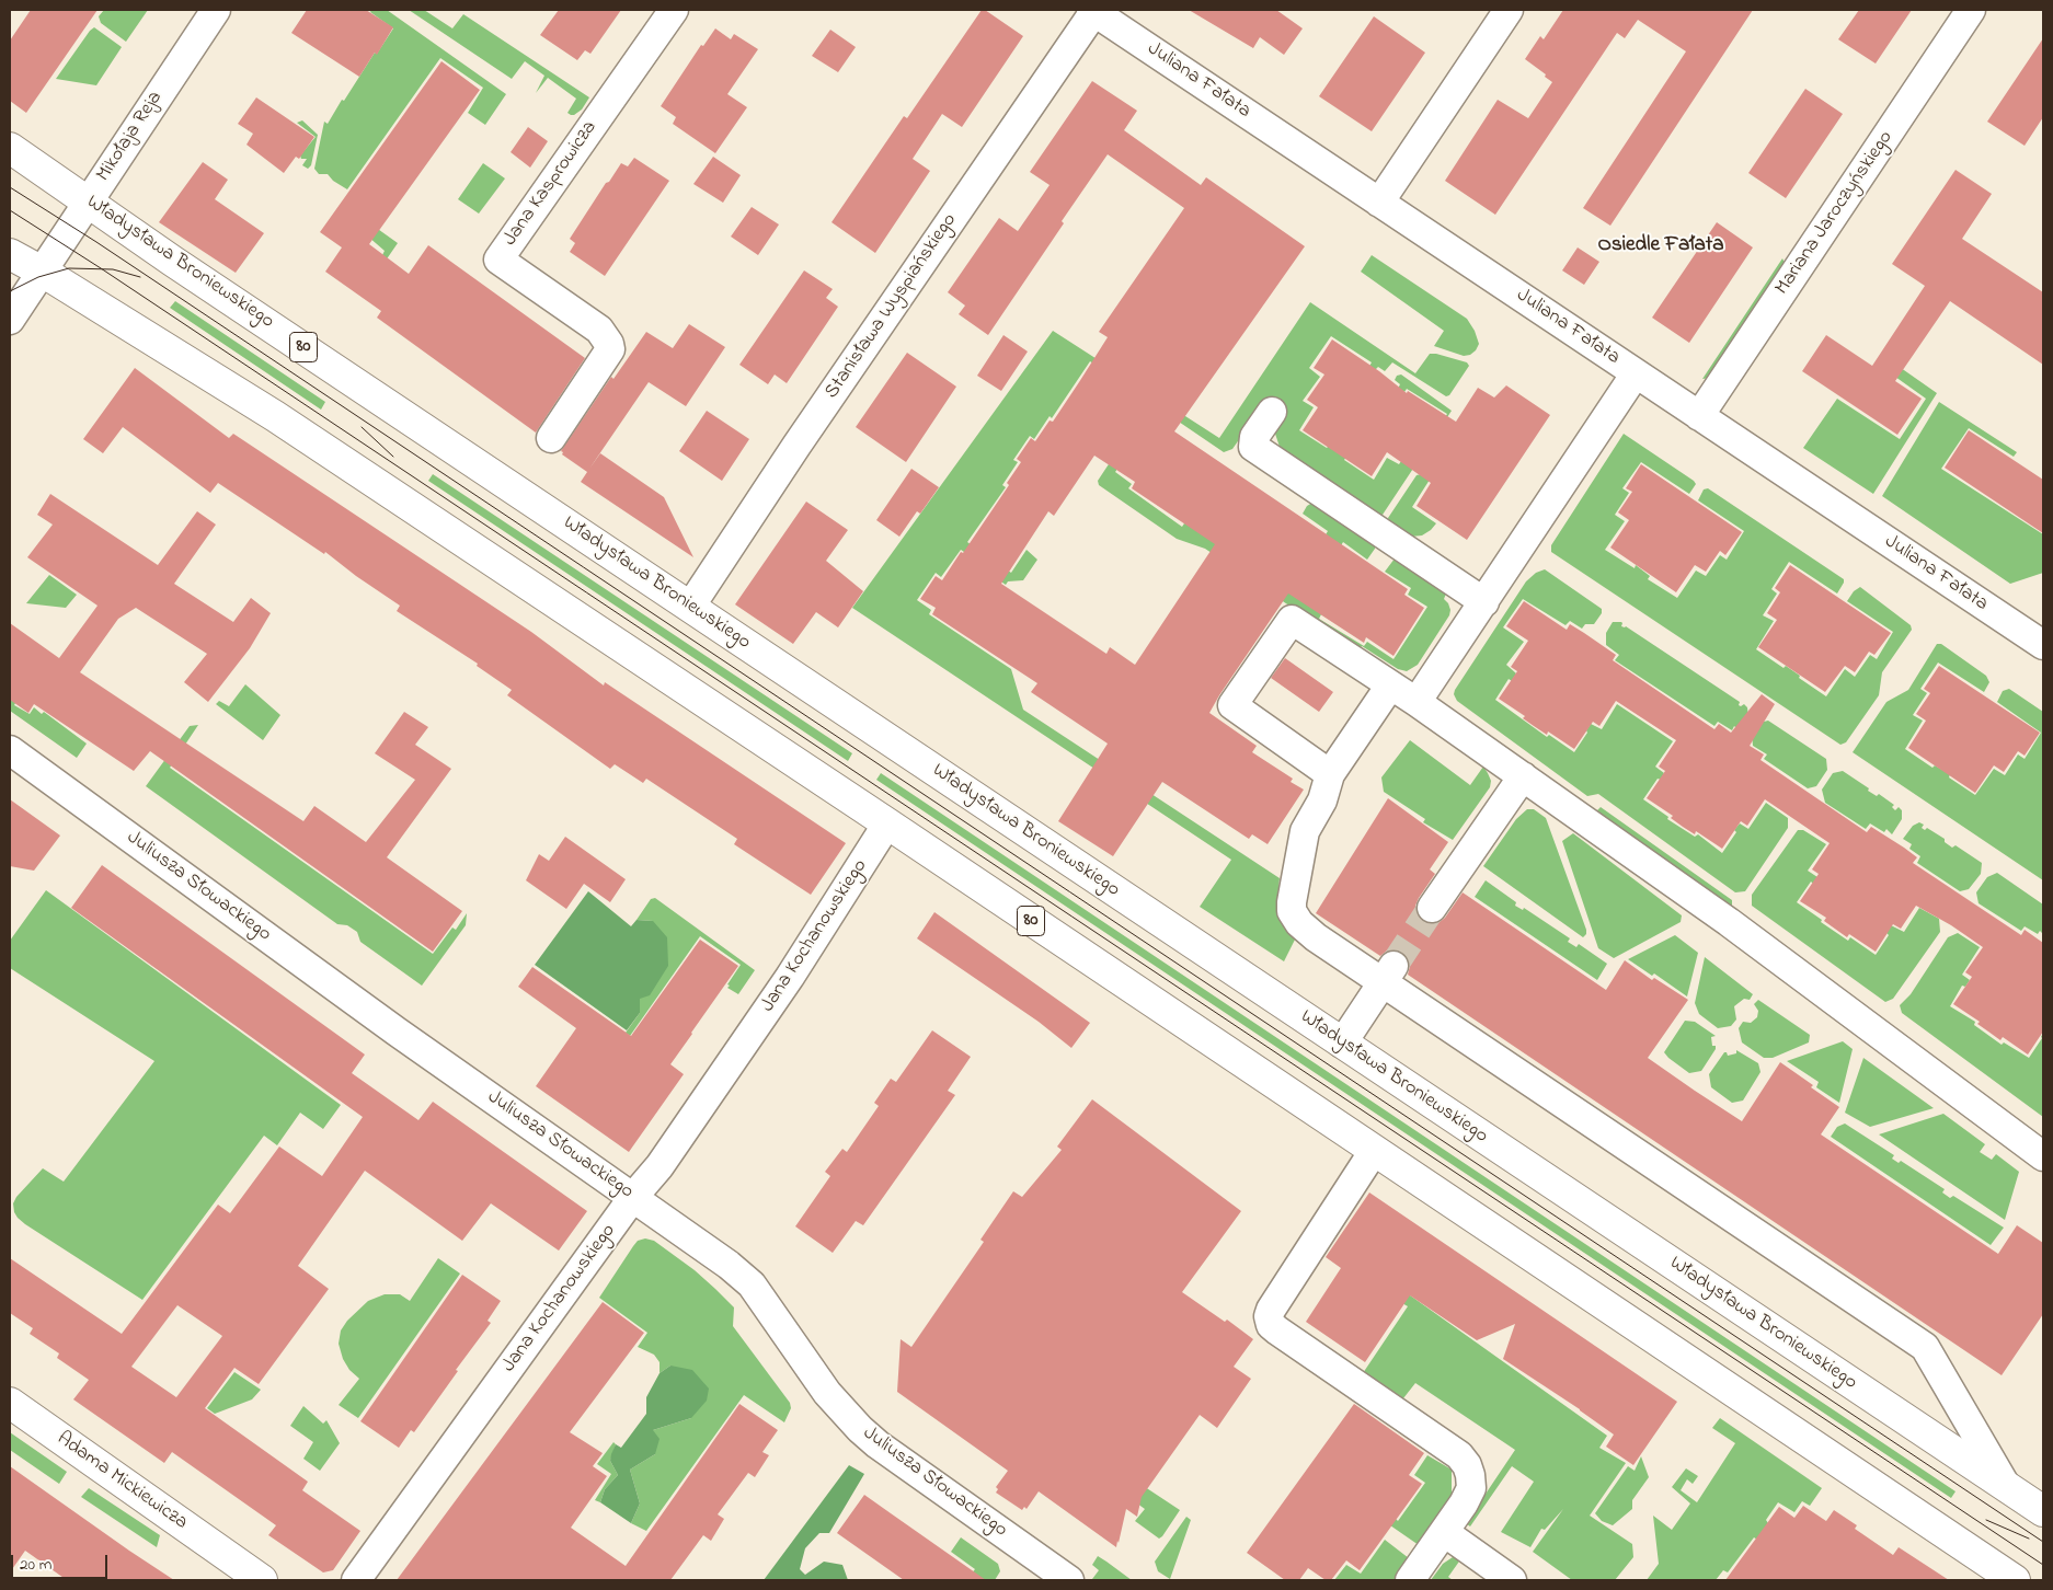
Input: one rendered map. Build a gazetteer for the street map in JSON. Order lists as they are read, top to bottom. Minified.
{"streets":{"main road":["Władysława Broniewskiego","80","Adama Mickiewicza"],"street":["Juliana Fałata","Mikołaja Reja","Jana Kasprowicza","Mariana Jaroczyńskiego","Stanisława Wyspiańskiego","Juliusza Słowackiego","Jana Kochanowskiego"]},"crossings":[["Juliana Fałata","Mariana Jaroczyńskiego"],["Juliana Fałata","Stanisława Wyspiańskiego"],["Mikołaja Reja","Władysława Broniewskiego"],["Mikołaja Reja","80"],["Władysława Broniewskiego","Stanisława Wyspiańskiego"],["80","Jana Kochanowskiego"],["Juliusza Słowackiego","Jana Kochanowskiego"]],"districts":["Osiedle Fałata"],"scale_bar":"20 m"}
